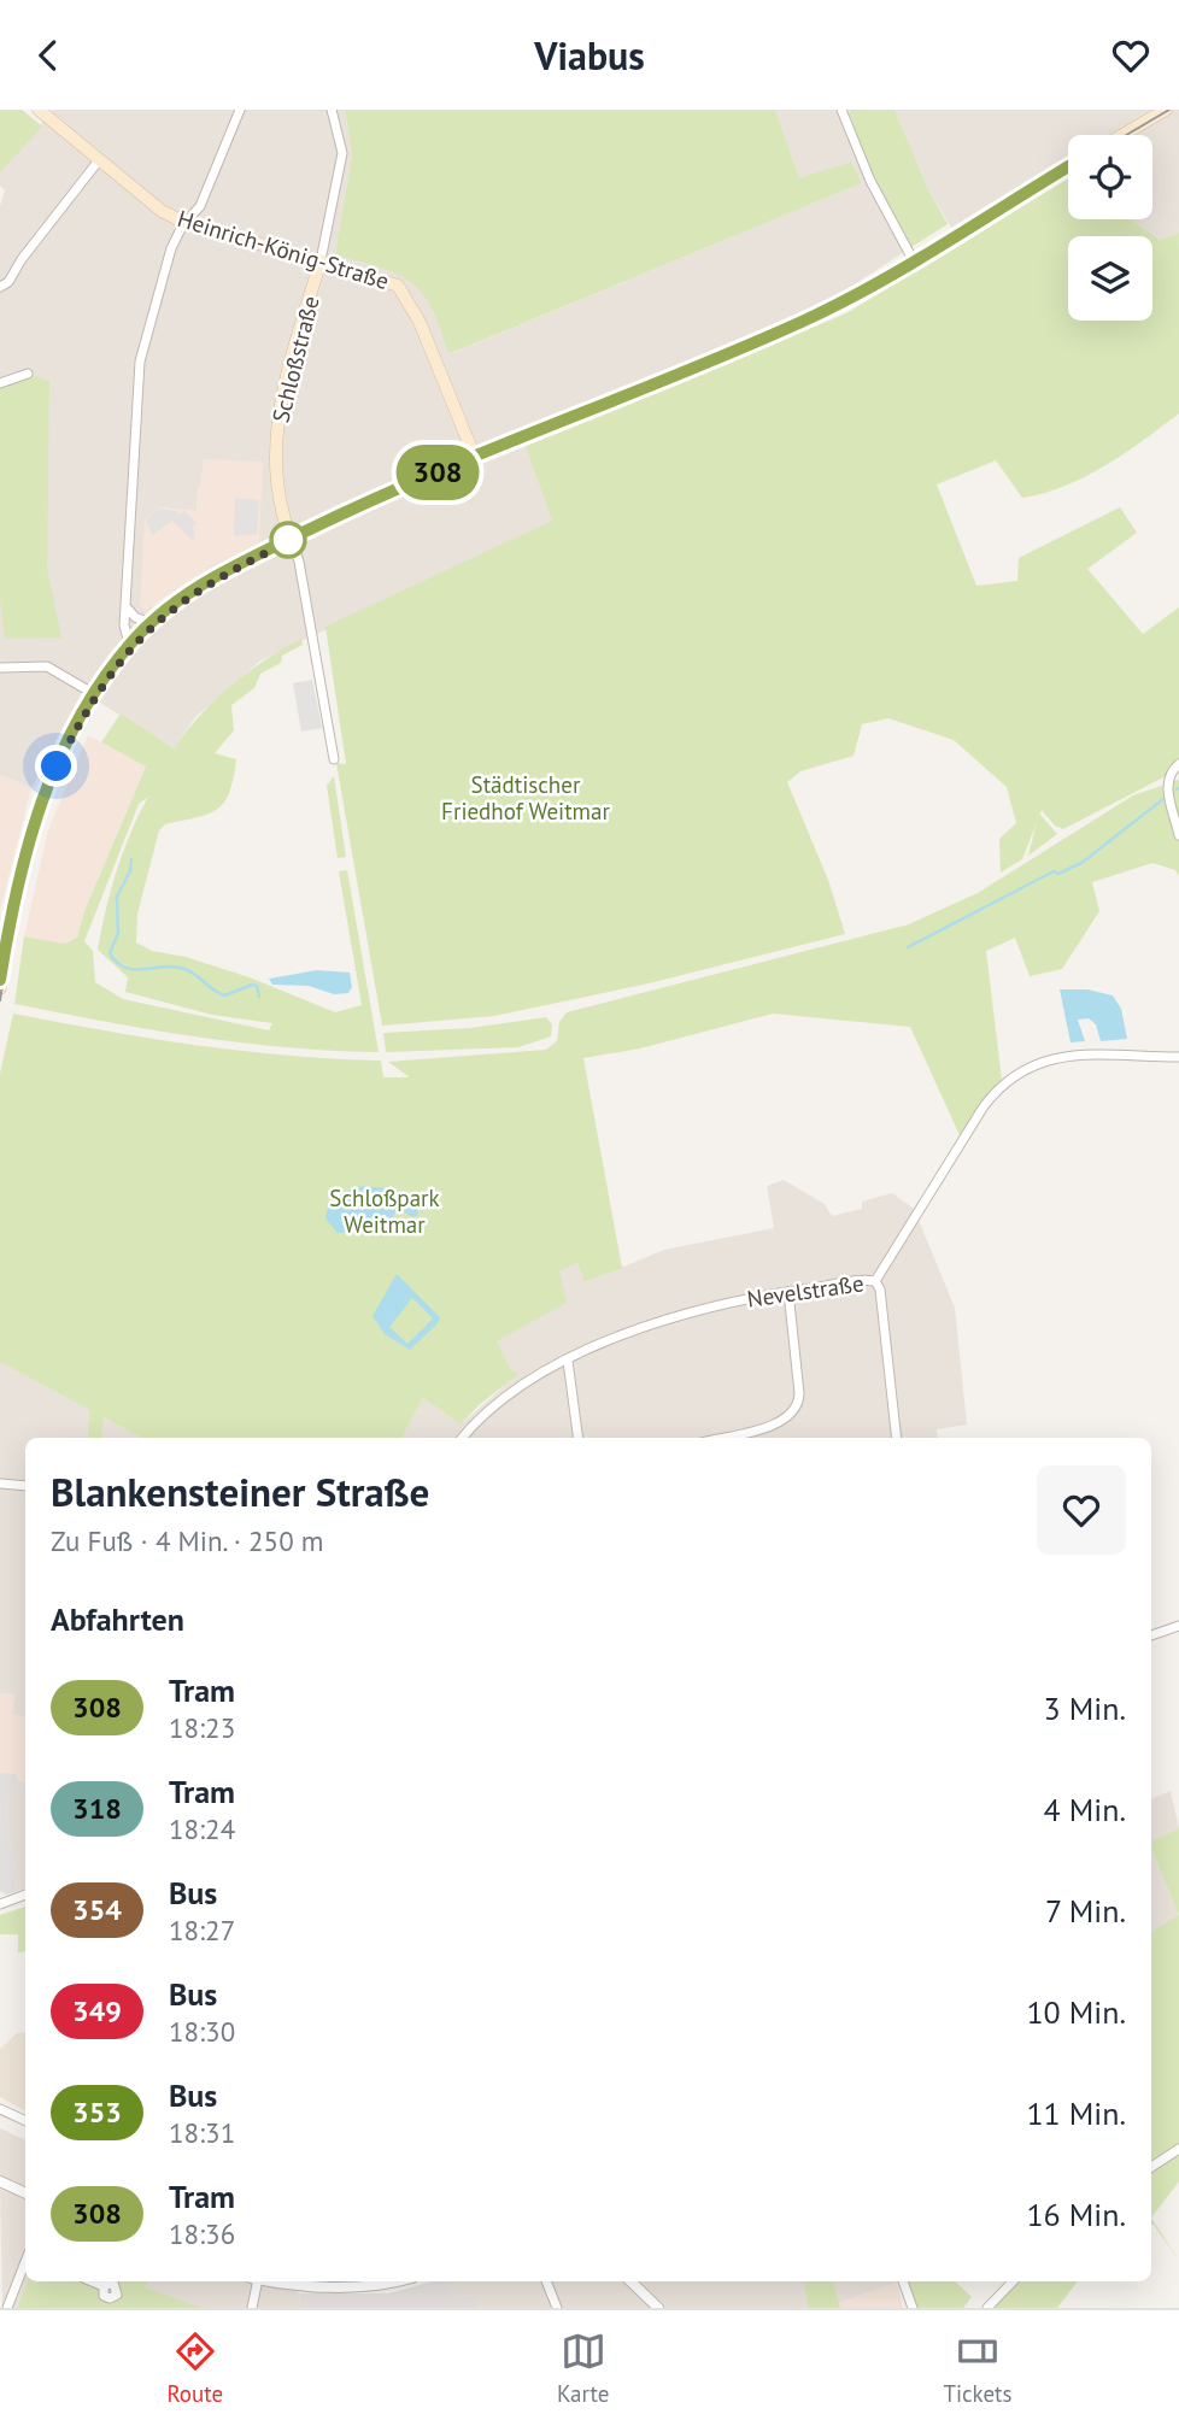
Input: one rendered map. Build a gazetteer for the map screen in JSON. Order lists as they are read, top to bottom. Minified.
{"streets":{"main road":["Heinrich-König-Straße","Schloßstraße"],"street":["Nevelstraße"]},"crossings":[["Heinrich-König-Straße","Schloßstraße"]],"parks":["Städtischer Friedhof Weitmar","Schloßpark Weitmar"],"lines":["tram line 308"],"page":{"header":"Viabus","on_map":"308","heading":[["Blankensteiner Straße","Zu Fuß · 4 Min. · 250 m"],"Abfahrten"],"list":[{"mark":"308","name":"Tram","note":"18:23","value":"3 Min."},{"mark":"318","name":"Tram","note":"18:24","value":"4 Min."},{"mark":"354","name":"Bus","note":"18:27","value":"7 Min."},{"mark":"349","name":"Bus","note":"18:30","value":"10 Min."},{"mark":"353","name":"Bus","note":"18:31","value":"11 Min."},{"mark":"308","name":"Tram","note":"18:36","value":"16 Min."}],"tabs":["Route","Karte","Tickets"]}}
